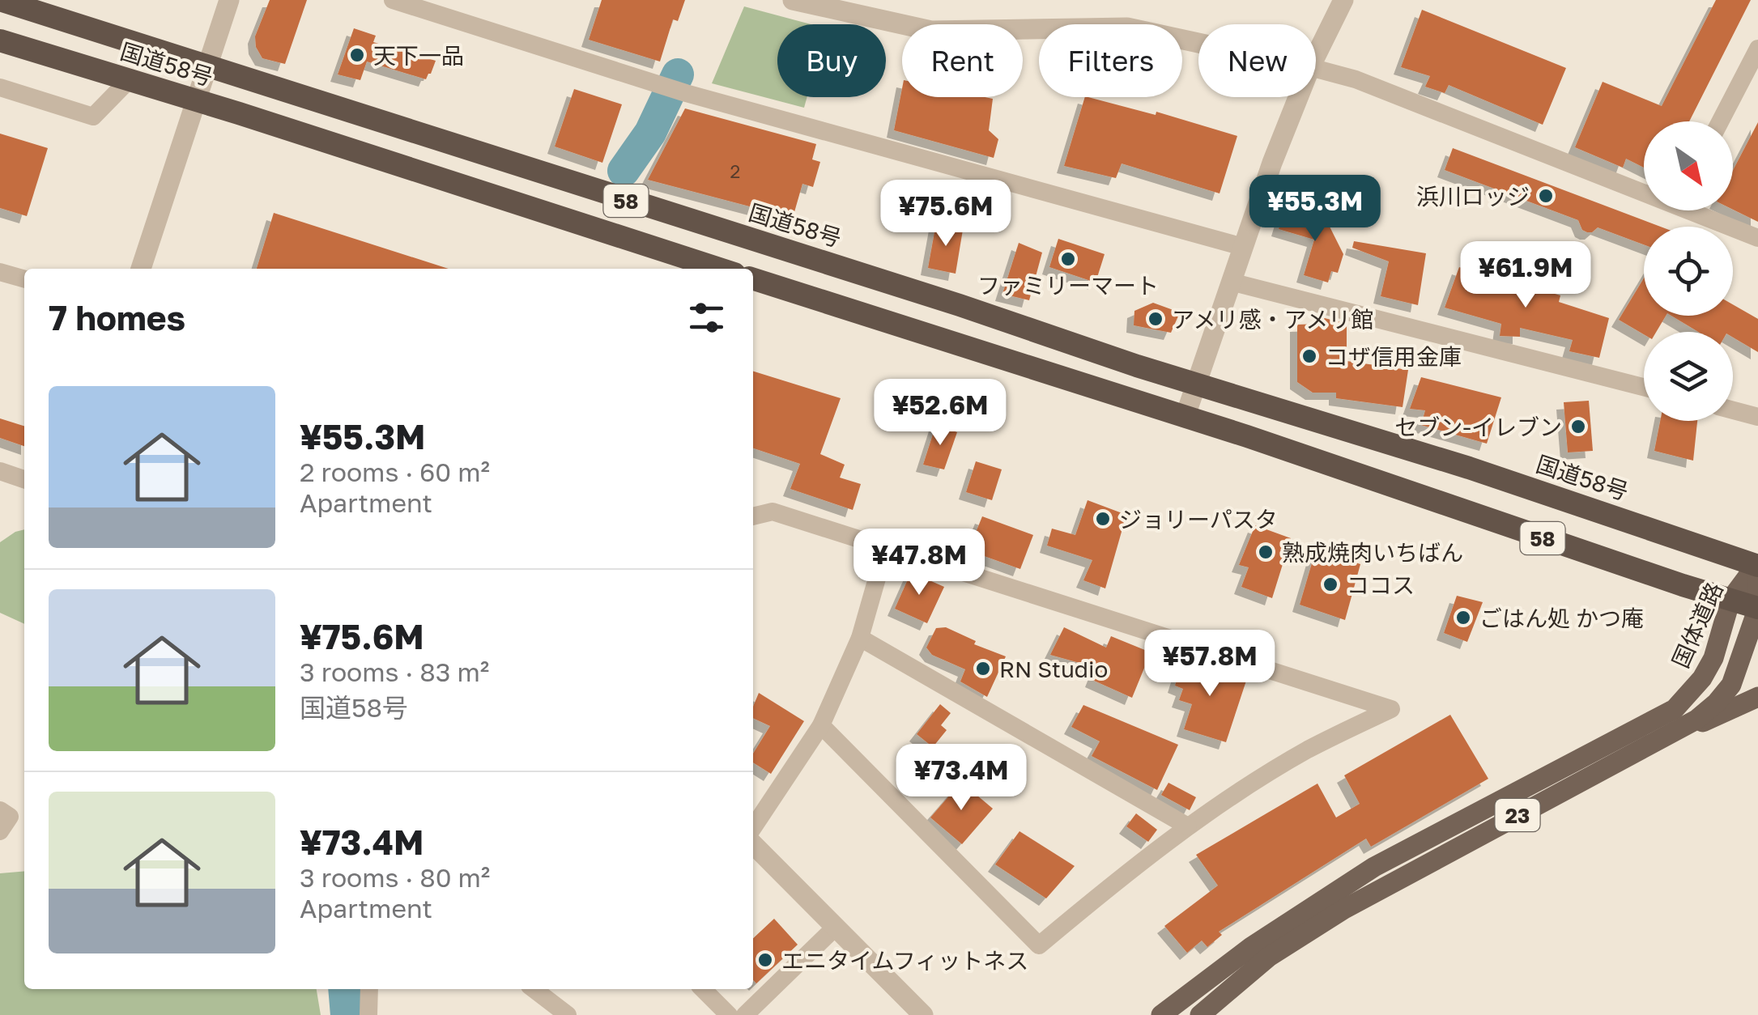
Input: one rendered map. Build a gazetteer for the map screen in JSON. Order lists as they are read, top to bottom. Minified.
{"streets":{"highway":["国道58号","58"],"main road":["国体道路","23"]},"crossings":[["国道58号","国体道路"],["58","国体道路"]],"places":["天下一品","浜川ロッジ","ファミリーマート","アメリ感・アメリ館","コザ信用金庫","セブン-イレブン","ジョリーパスタ","熟成焼肉いちばん","ココス","ごはん処 かつ庵","RN Studio","エニタイムフィットネス"],"house_numbers":["2"],"north":"bottom right","page":{"chip":["Buy","Rent","Filters","New"],"price":["¥55.3M","¥75.6M","¥61.9M","¥52.6M","¥47.8M","¥57.8M","¥73.4M"],"heading":"7 homes","list":[{"name":"¥55.3M","note":"2 rooms · 60 m² · Apartment"},{"name":"¥75.6M","note":"3 rooms · 83 m² · 国道58号"},{"name":"¥73.4M","note":"3 rooms · 80 m² · Apartment"}]}}
